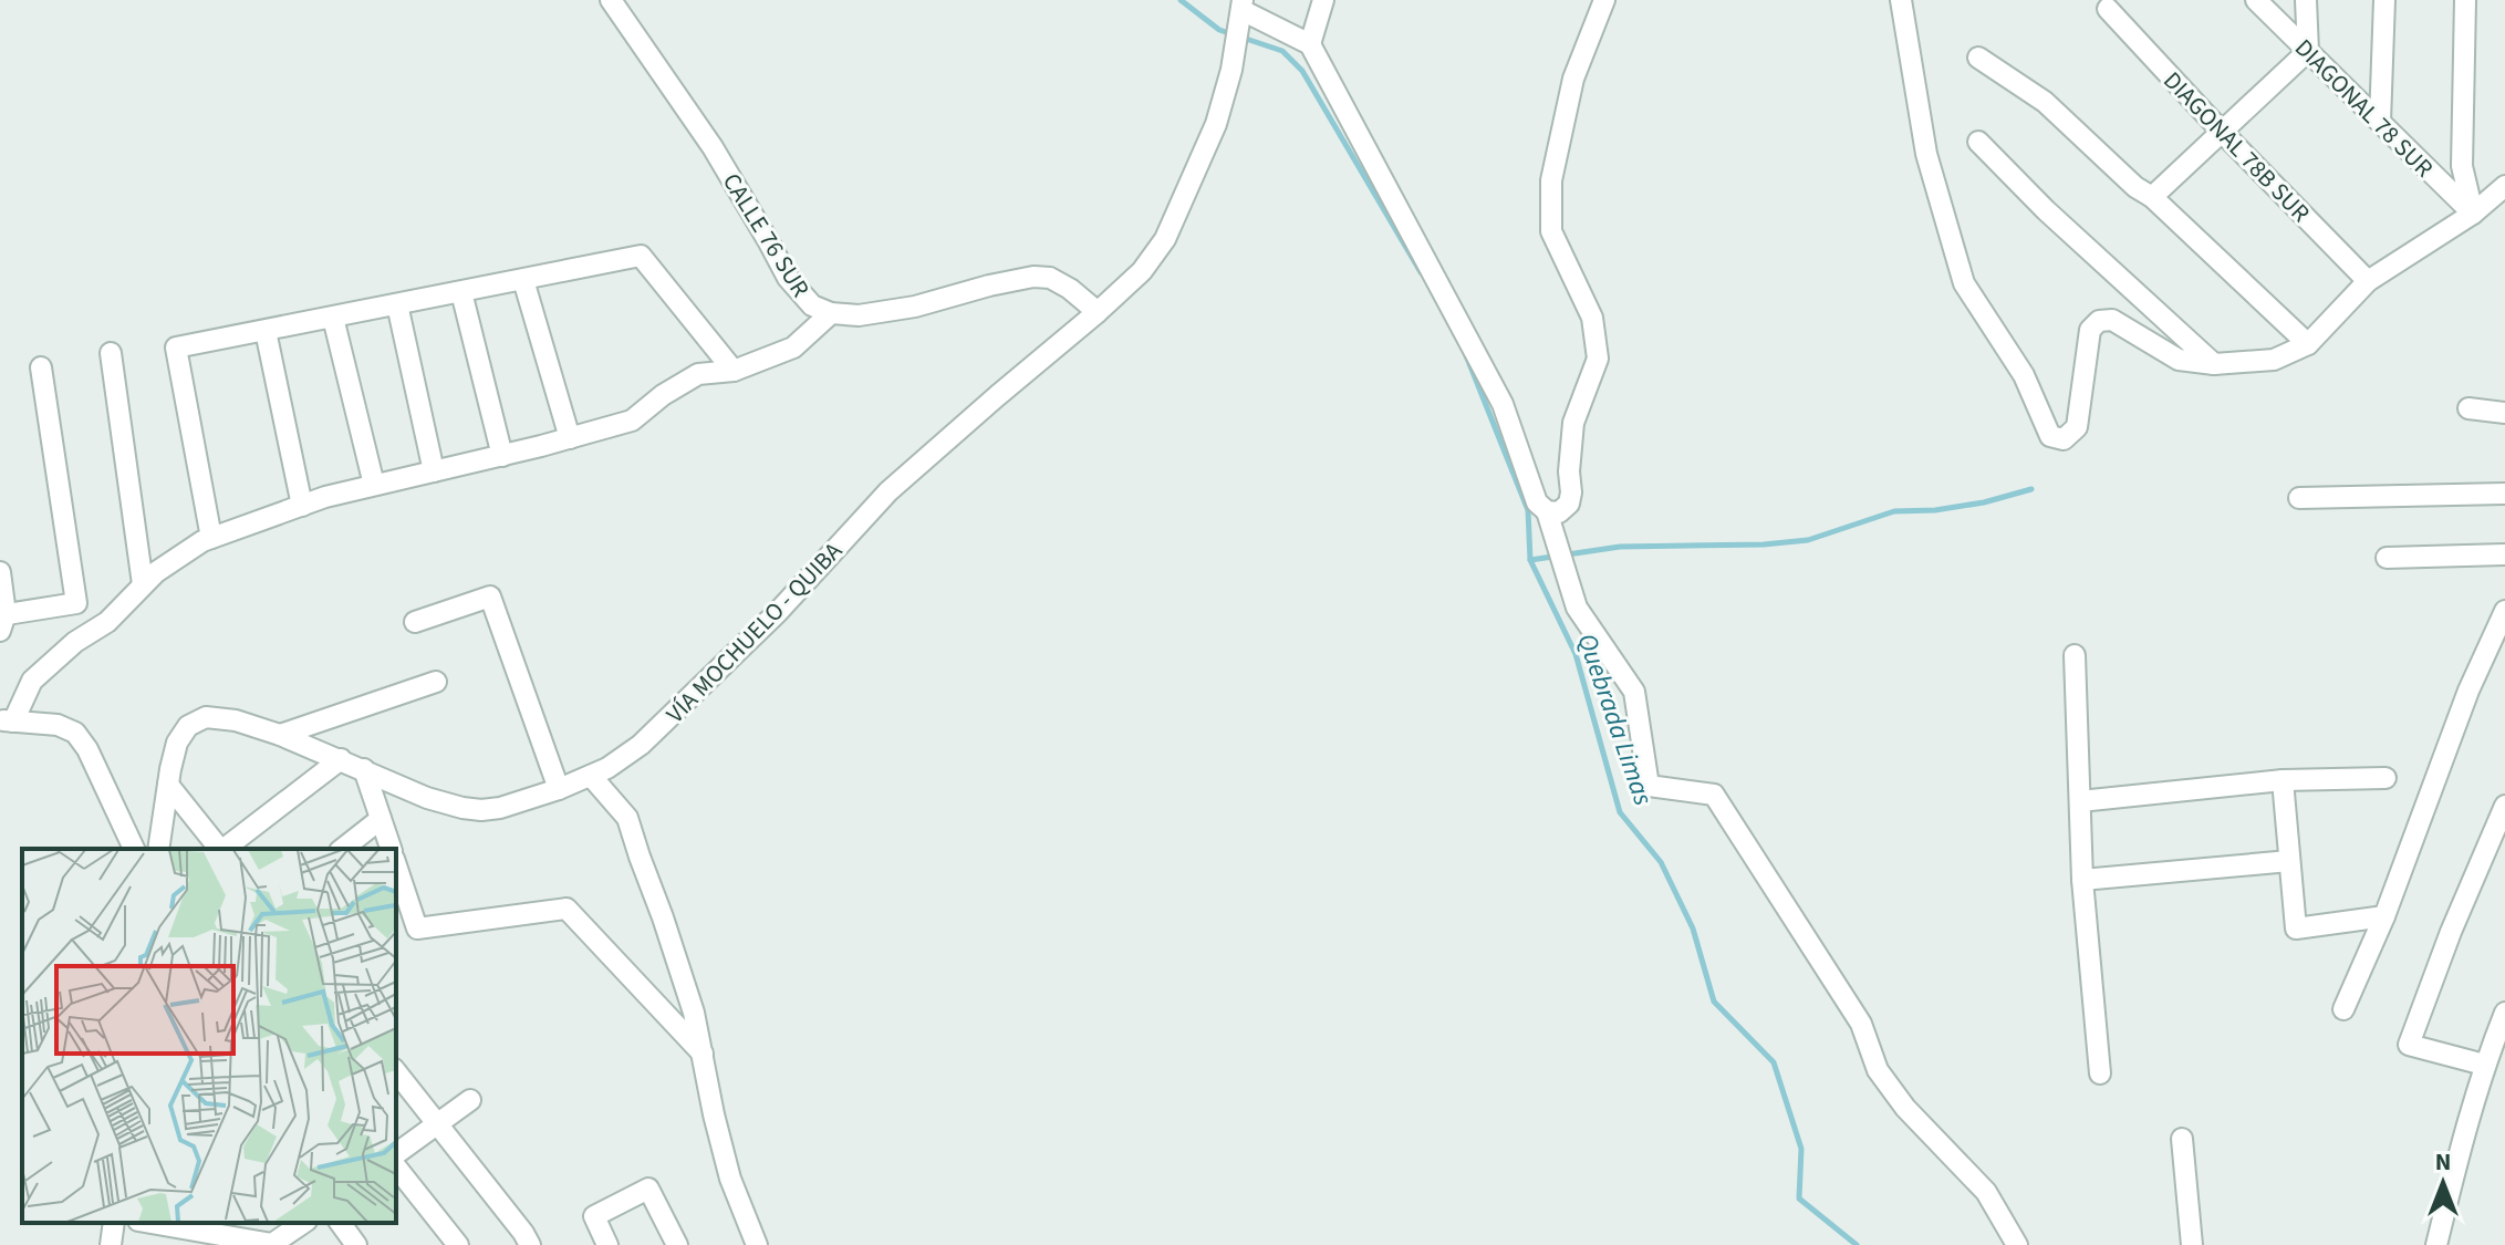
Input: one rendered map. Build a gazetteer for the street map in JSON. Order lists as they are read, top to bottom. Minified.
{"streets":{"street":["DIAGONAL 78 SUR","DIAGONAL 78B SUR","CALLE 76 SUR","VÍA MOCHUELO - QUIBA"]},"crossings":[["CALLE 76 SUR","VÍA MOCHUELO - QUIBA"]],"water":["Quebrada Limas"],"north":"top"}
